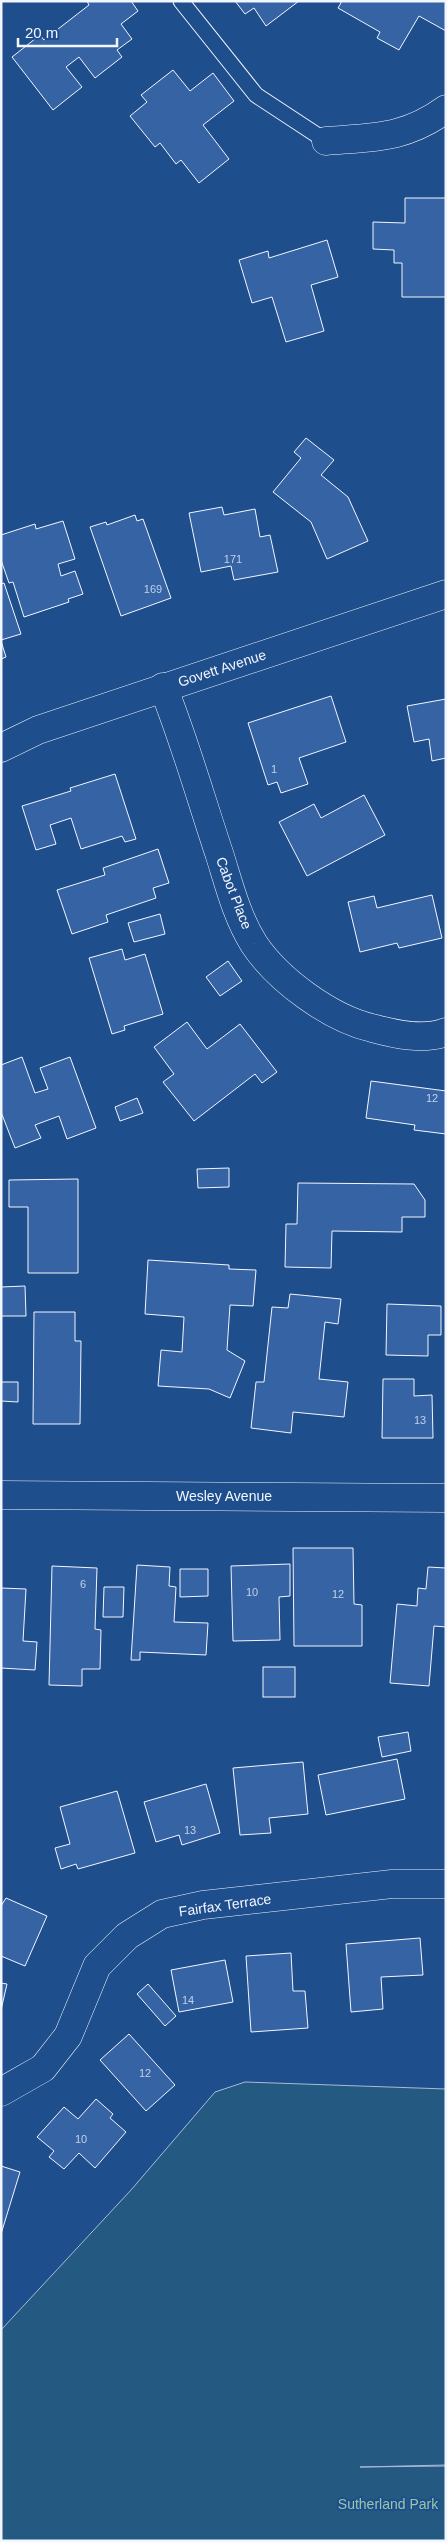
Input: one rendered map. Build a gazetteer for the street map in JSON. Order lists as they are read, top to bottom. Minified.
{"streets":{"street":["Govett Avenue","Cabot Place","Wesley Avenue","Fairfax Terrace"]},"crossings":[["Govett Avenue","Cabot Place"]],"parks":["Sutherland Park"],"house_numbers":["171","169","1","12","13","6","10","12","13","14","12","10"],"scale_bar":"20 m"}
